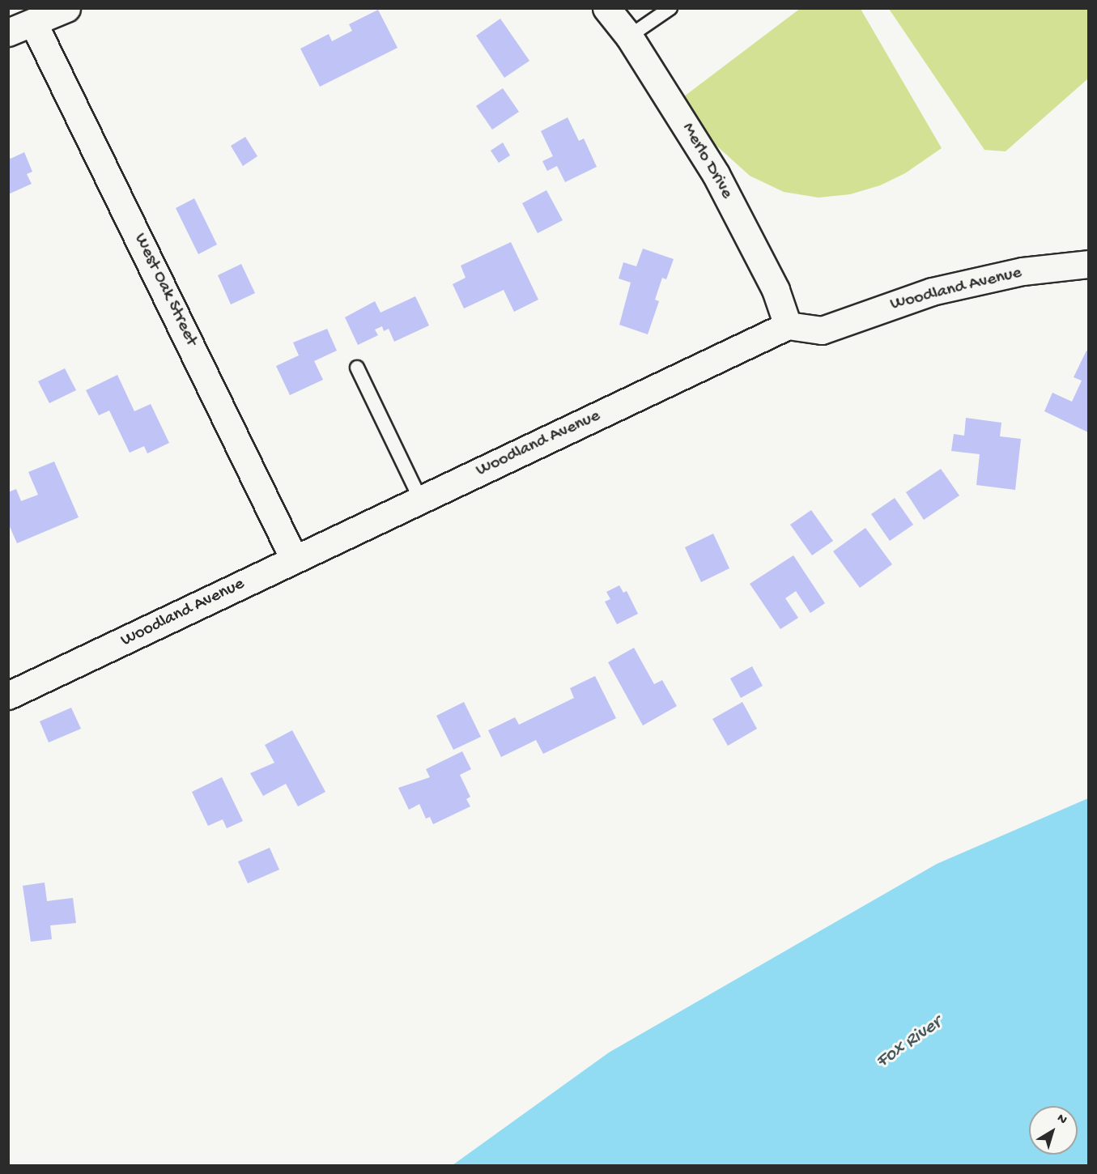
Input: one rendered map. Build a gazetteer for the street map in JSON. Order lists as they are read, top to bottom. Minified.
{"streets":{"street":["Merlo Drive","Woodland Avenue","West Oak Street"]},"crossings":[["Merlo Drive","Woodland Avenue"],["Woodland Avenue","West Oak Street"]],"water":["Fox River"],"north":"top right"}
